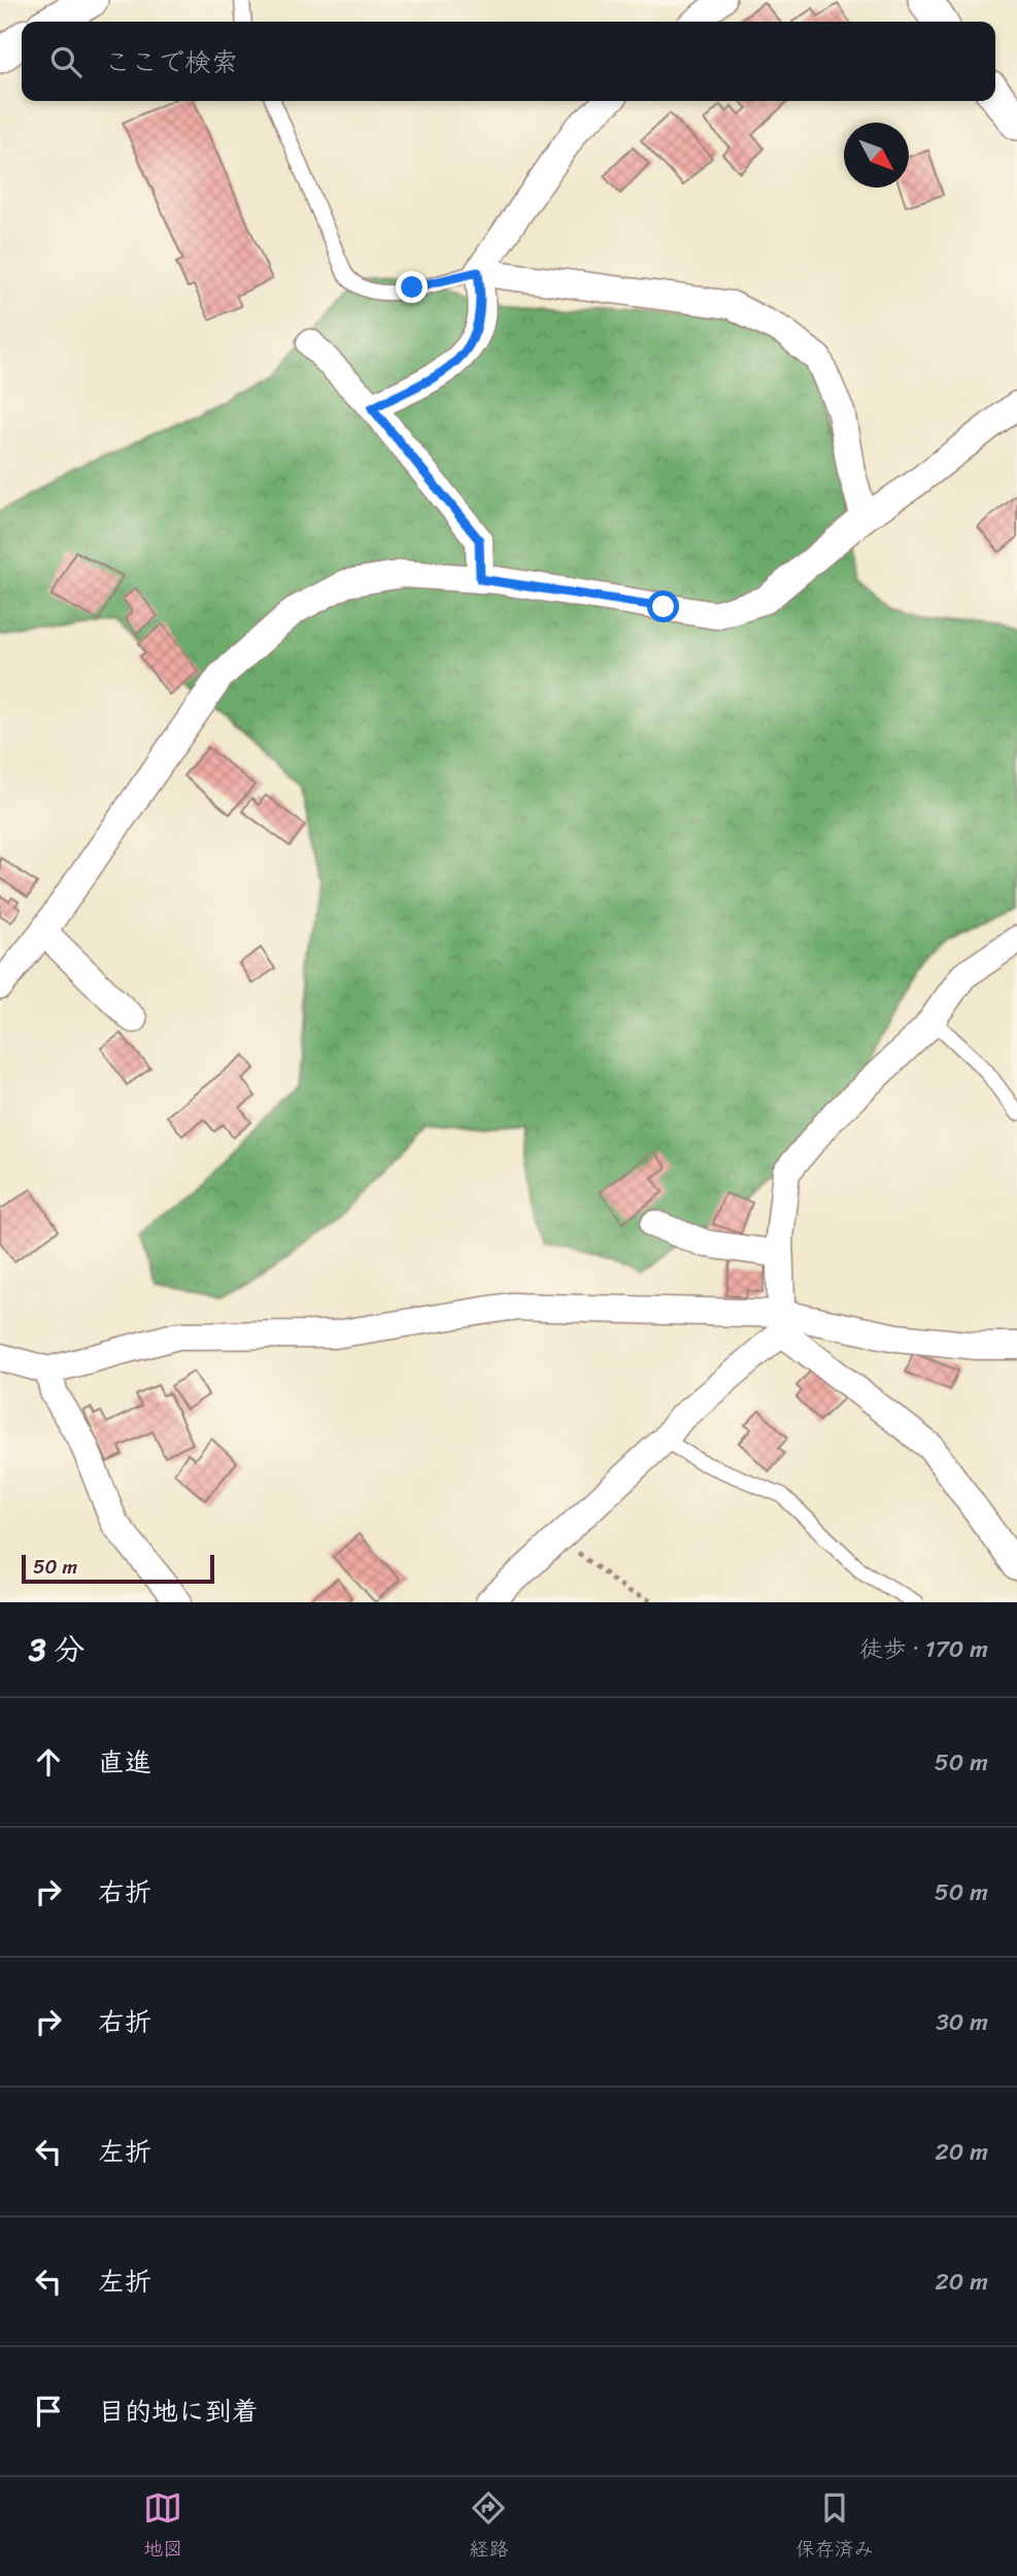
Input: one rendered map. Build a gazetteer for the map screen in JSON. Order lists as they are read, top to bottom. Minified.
{"scale_bar":"50 m","north":"bottom right","page":{"search":"ここで検索","scale":"50 m","heading":["3 分","徒歩 · 170 m"],"list":[["直進","50 m"],["右折","50 m"],["右折","30 m"],["左折","20 m"],["左折","20 m"],"目的地に到着"],"nav":["地図","経路","保存済み"]}}
